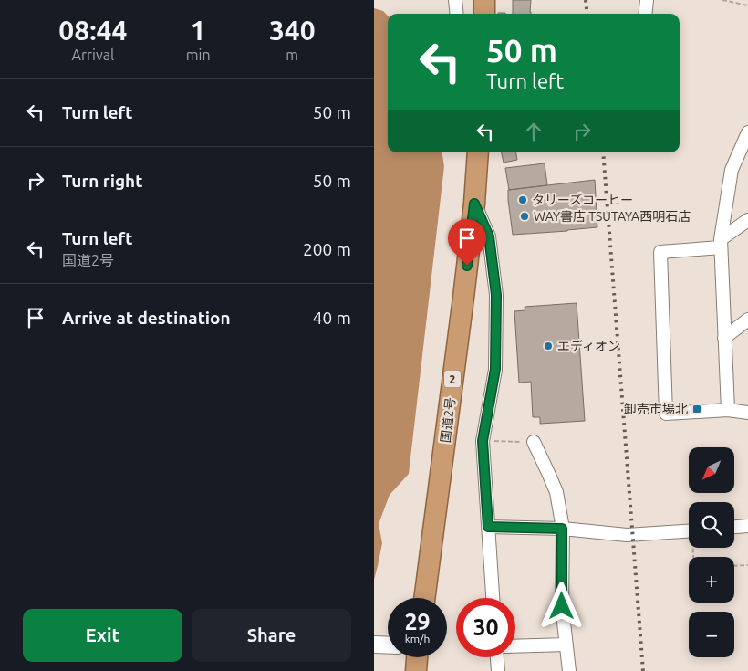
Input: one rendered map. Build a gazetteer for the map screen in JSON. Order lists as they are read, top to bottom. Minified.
{"streets":{"highway":["2","国道2号"]},"places":{"other":["タリーズコーヒー","WAY書店 TSUTAYA西明石店","エディオン"],"transit":["卸売市場北"]},"north":"bottom left","page":{"eta":["08:44","Arrival","1","min","340","m"],"turn":["50 m","Turn left"],"list":[{"name":"Turn left","value":"50 m"},{"name":"Turn right","value":"50 m"},{"name":"Turn left","note":"国道2号","value":"200 m"},{"name":"Arrive at destination","value":"40 m"}],"map_buttons":["+","−"],"speed":"29 km/h","limit":"30","buttons":["Exit","Share"]}}
